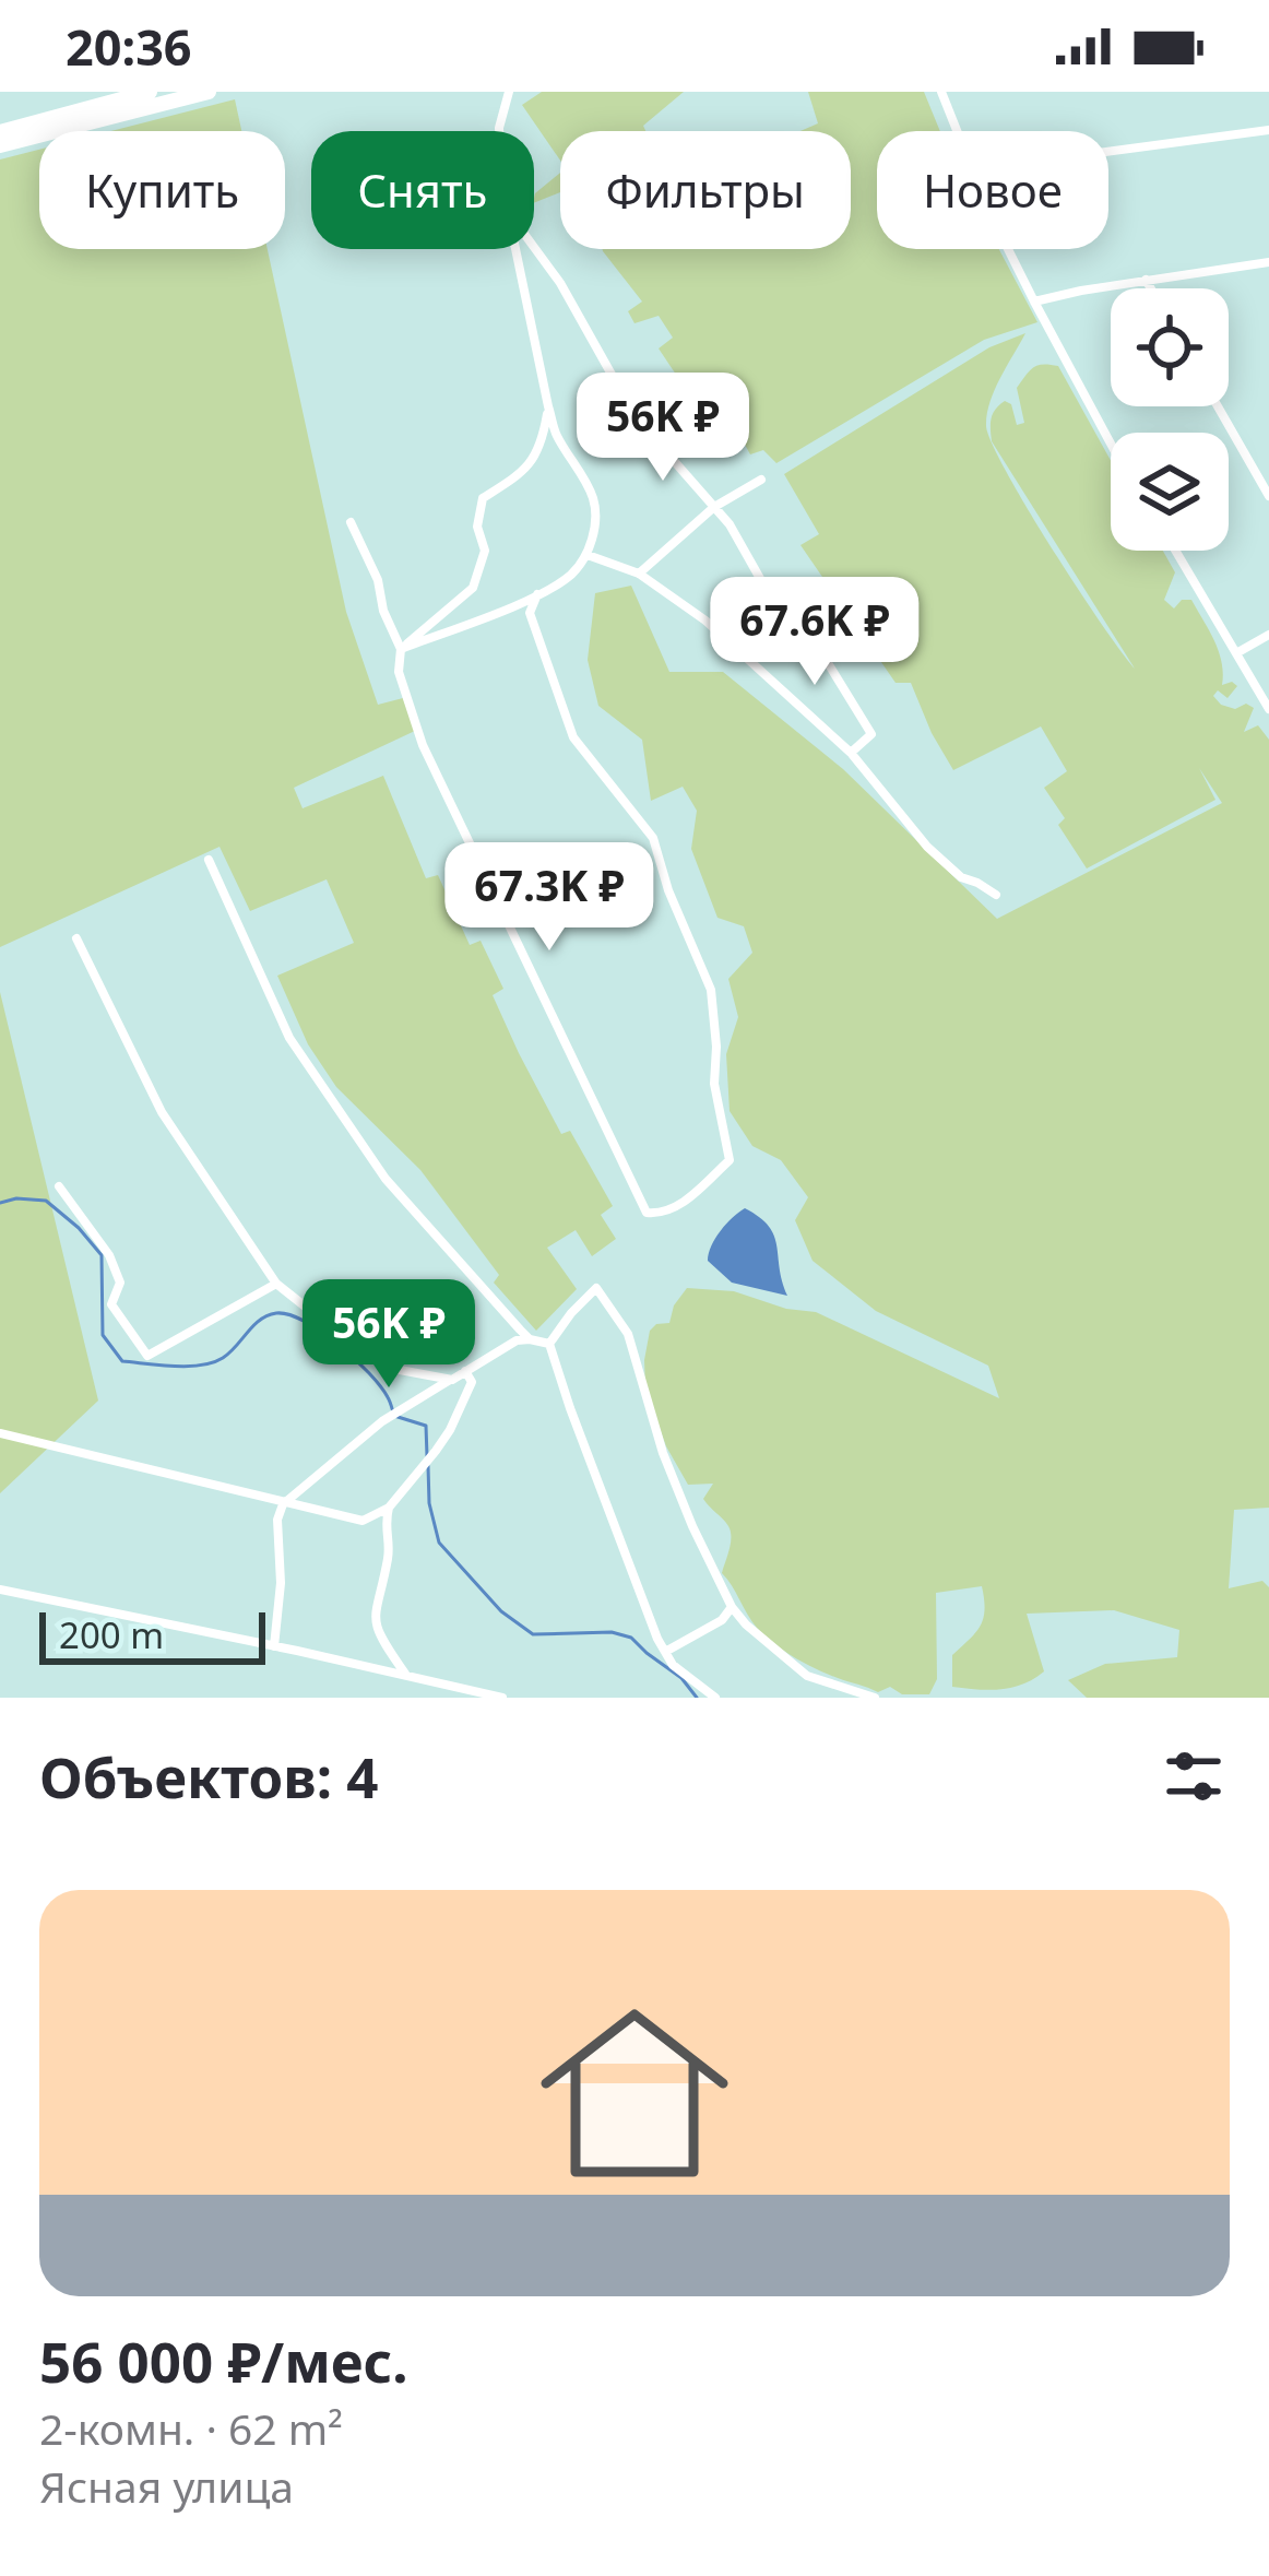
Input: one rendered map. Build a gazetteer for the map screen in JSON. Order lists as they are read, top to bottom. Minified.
{"scale_bar":"200 m","page":{"status":"20:36","chip":["Купить","Снять","Фильтры","Новое"],"price":["56K ₽","67.6K ₽","67.3K ₽","56K ₽"],"scale":"200 m","heading":"Объектов: 4","list":[{"name":"56 000 ₽/мес.","note":"2-комн. · 62 m² · Ясная улица"}]}}
